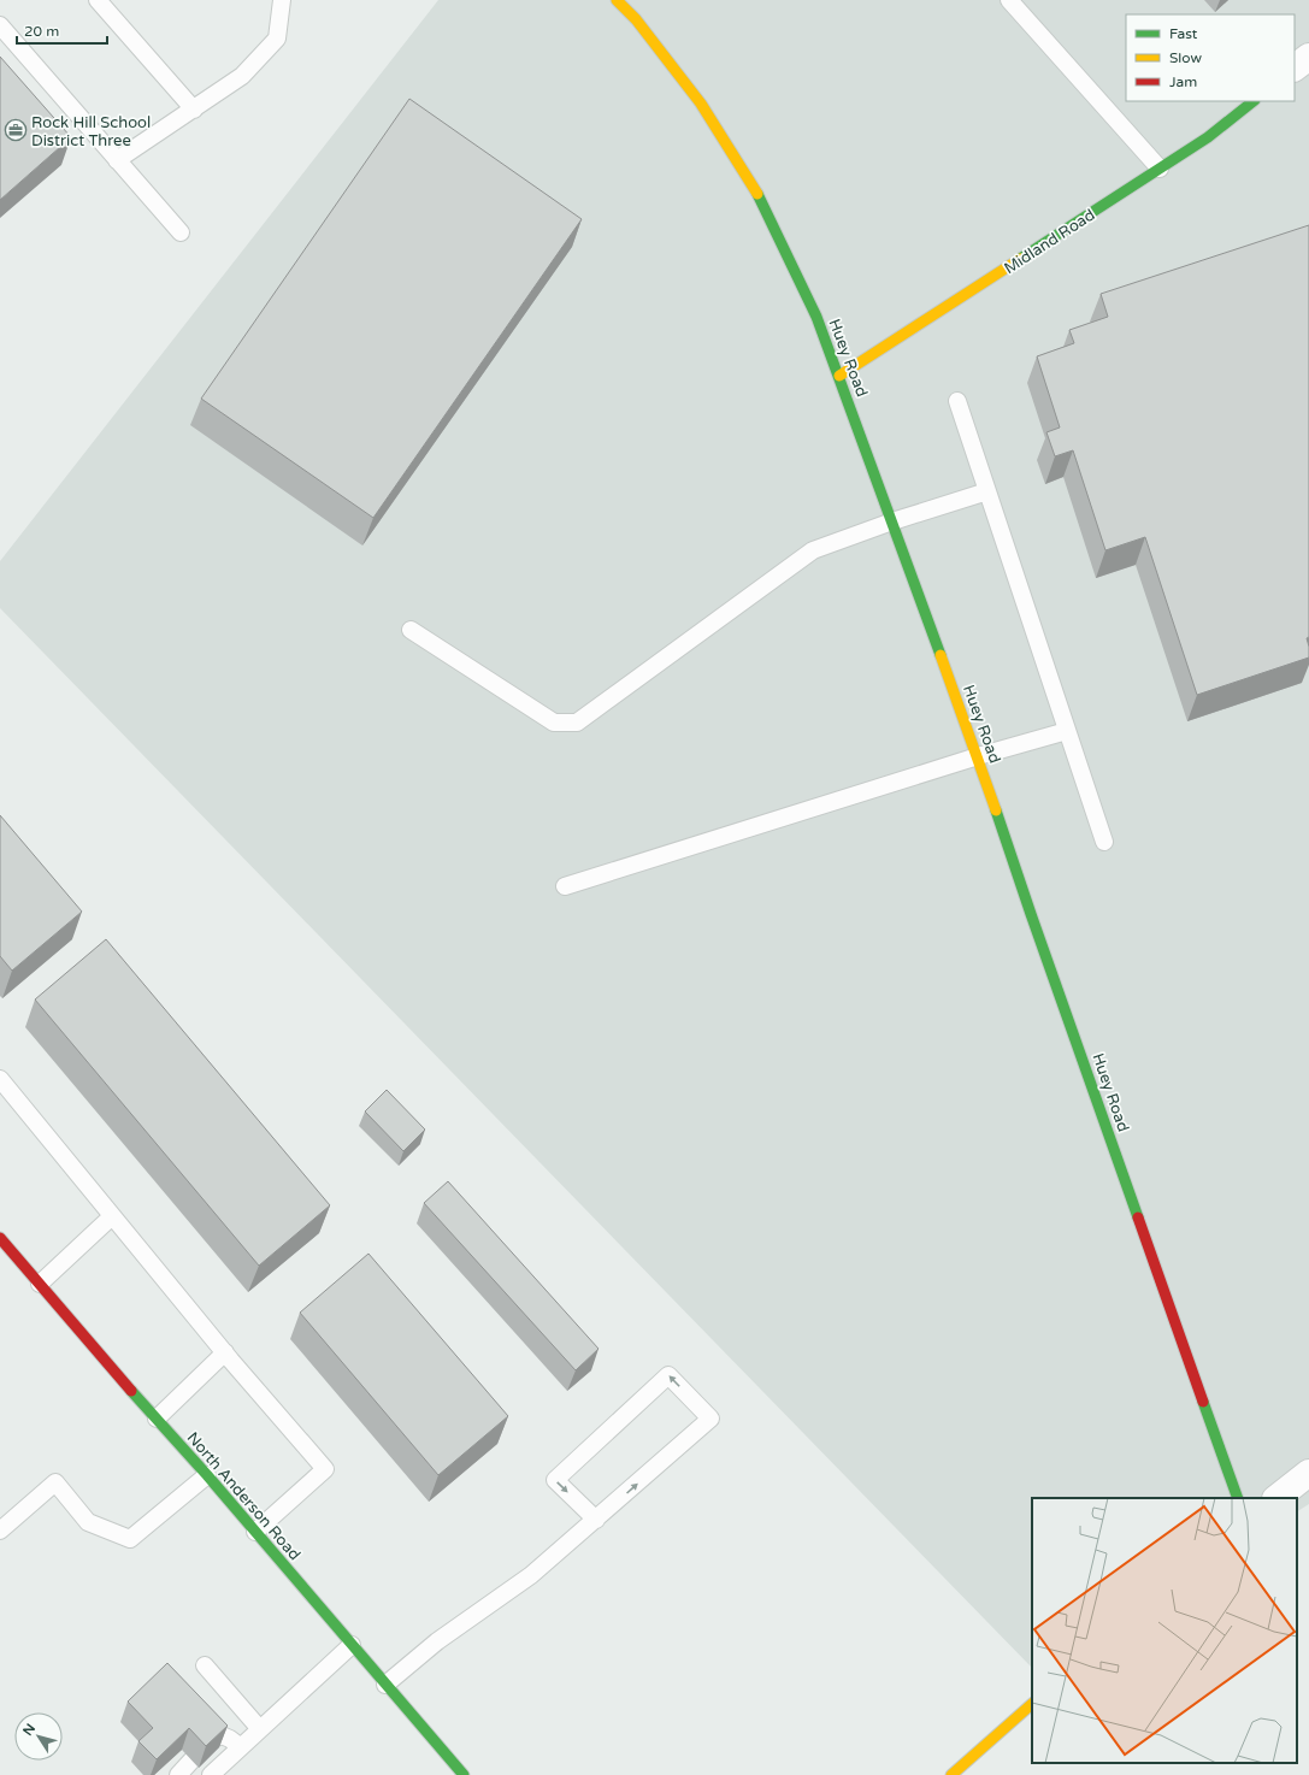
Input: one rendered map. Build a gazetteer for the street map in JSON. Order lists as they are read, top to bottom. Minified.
{"streets":{"street":["Midland Road","Huey Road","North Anderson Road"]},"crossings":[["Midland Road","Huey Road"]],"places":{"office":["Rock Hill School District Three"]},"legend":["Fast","Slow","Jam"],"scale_bar":"20 m","north":"top left"}
